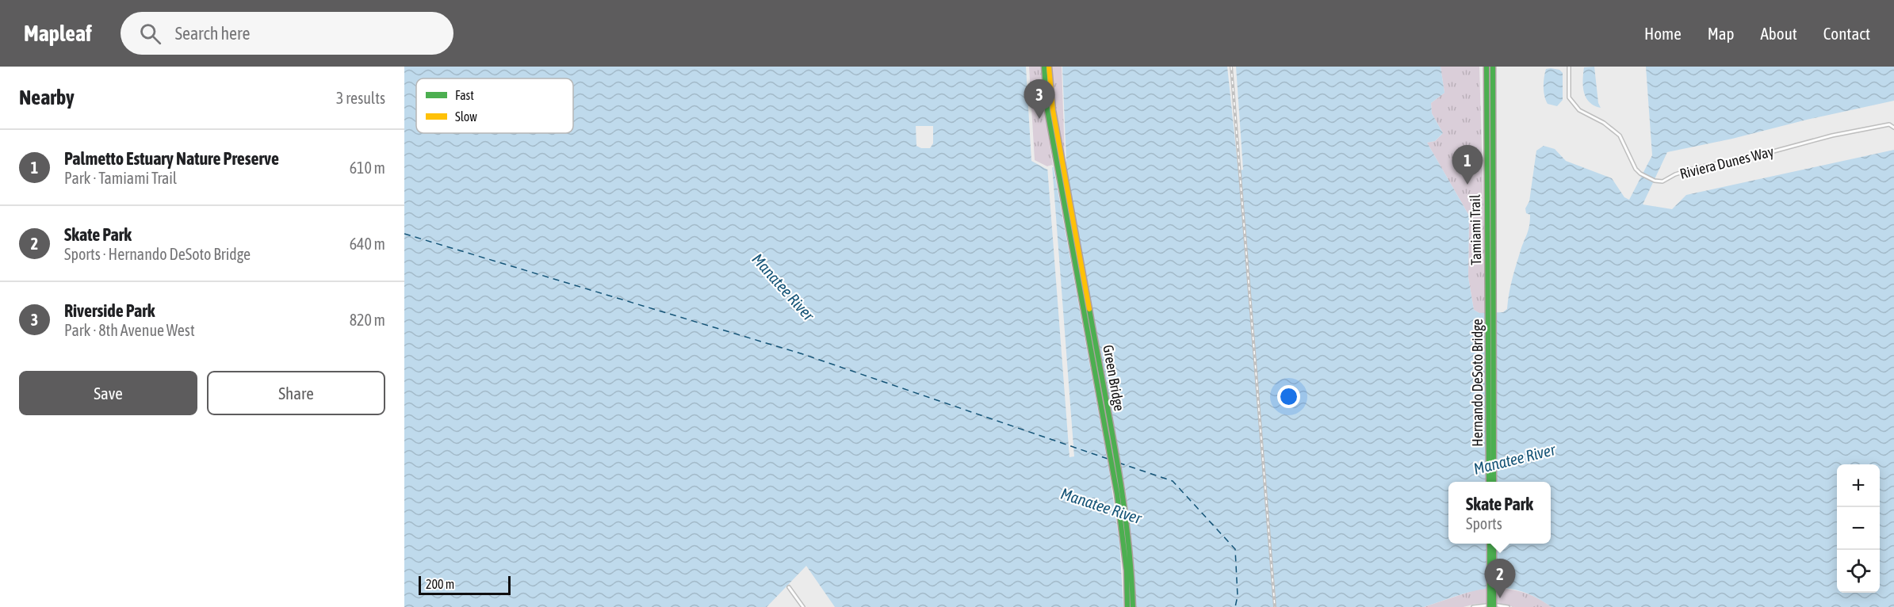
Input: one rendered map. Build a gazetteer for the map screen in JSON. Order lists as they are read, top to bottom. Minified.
{"streets":{"main road":["Tamiami Trail","Green Bridge","Hernando DeSoto Bridge"],"street":["Riviera Dunes Way"]},"crossings":[["Tamiami Trail","Hernando DeSoto Bridge"]],"water":["Manatee River"],"legend":["Fast","Slow"],"scale_bar":"200 m","page":{"header":"Mapleaf","search":"Search here","nav":["Home","Map","About","Contact"],"heading":["Nearby","3 results"],"pins":["3","1","2"],"list":[{"mark":"1","name":"Palmetto Estuary Nature Preserve","note":"Park · Tamiami Trail","value":"610 m"},{"mark":"2","name":"Skate Park","note":"Sports · Hernando DeSoto Bridge","value":"640 m"},{"mark":"3","name":"Riverside Park","note":"Park · 8th Avenue West","value":"820 m"}],"buttons":["Save","Share"],"map_buttons":["+","−"],"popup":["Skate Park","Sports"],"scale":"200 m"}}
